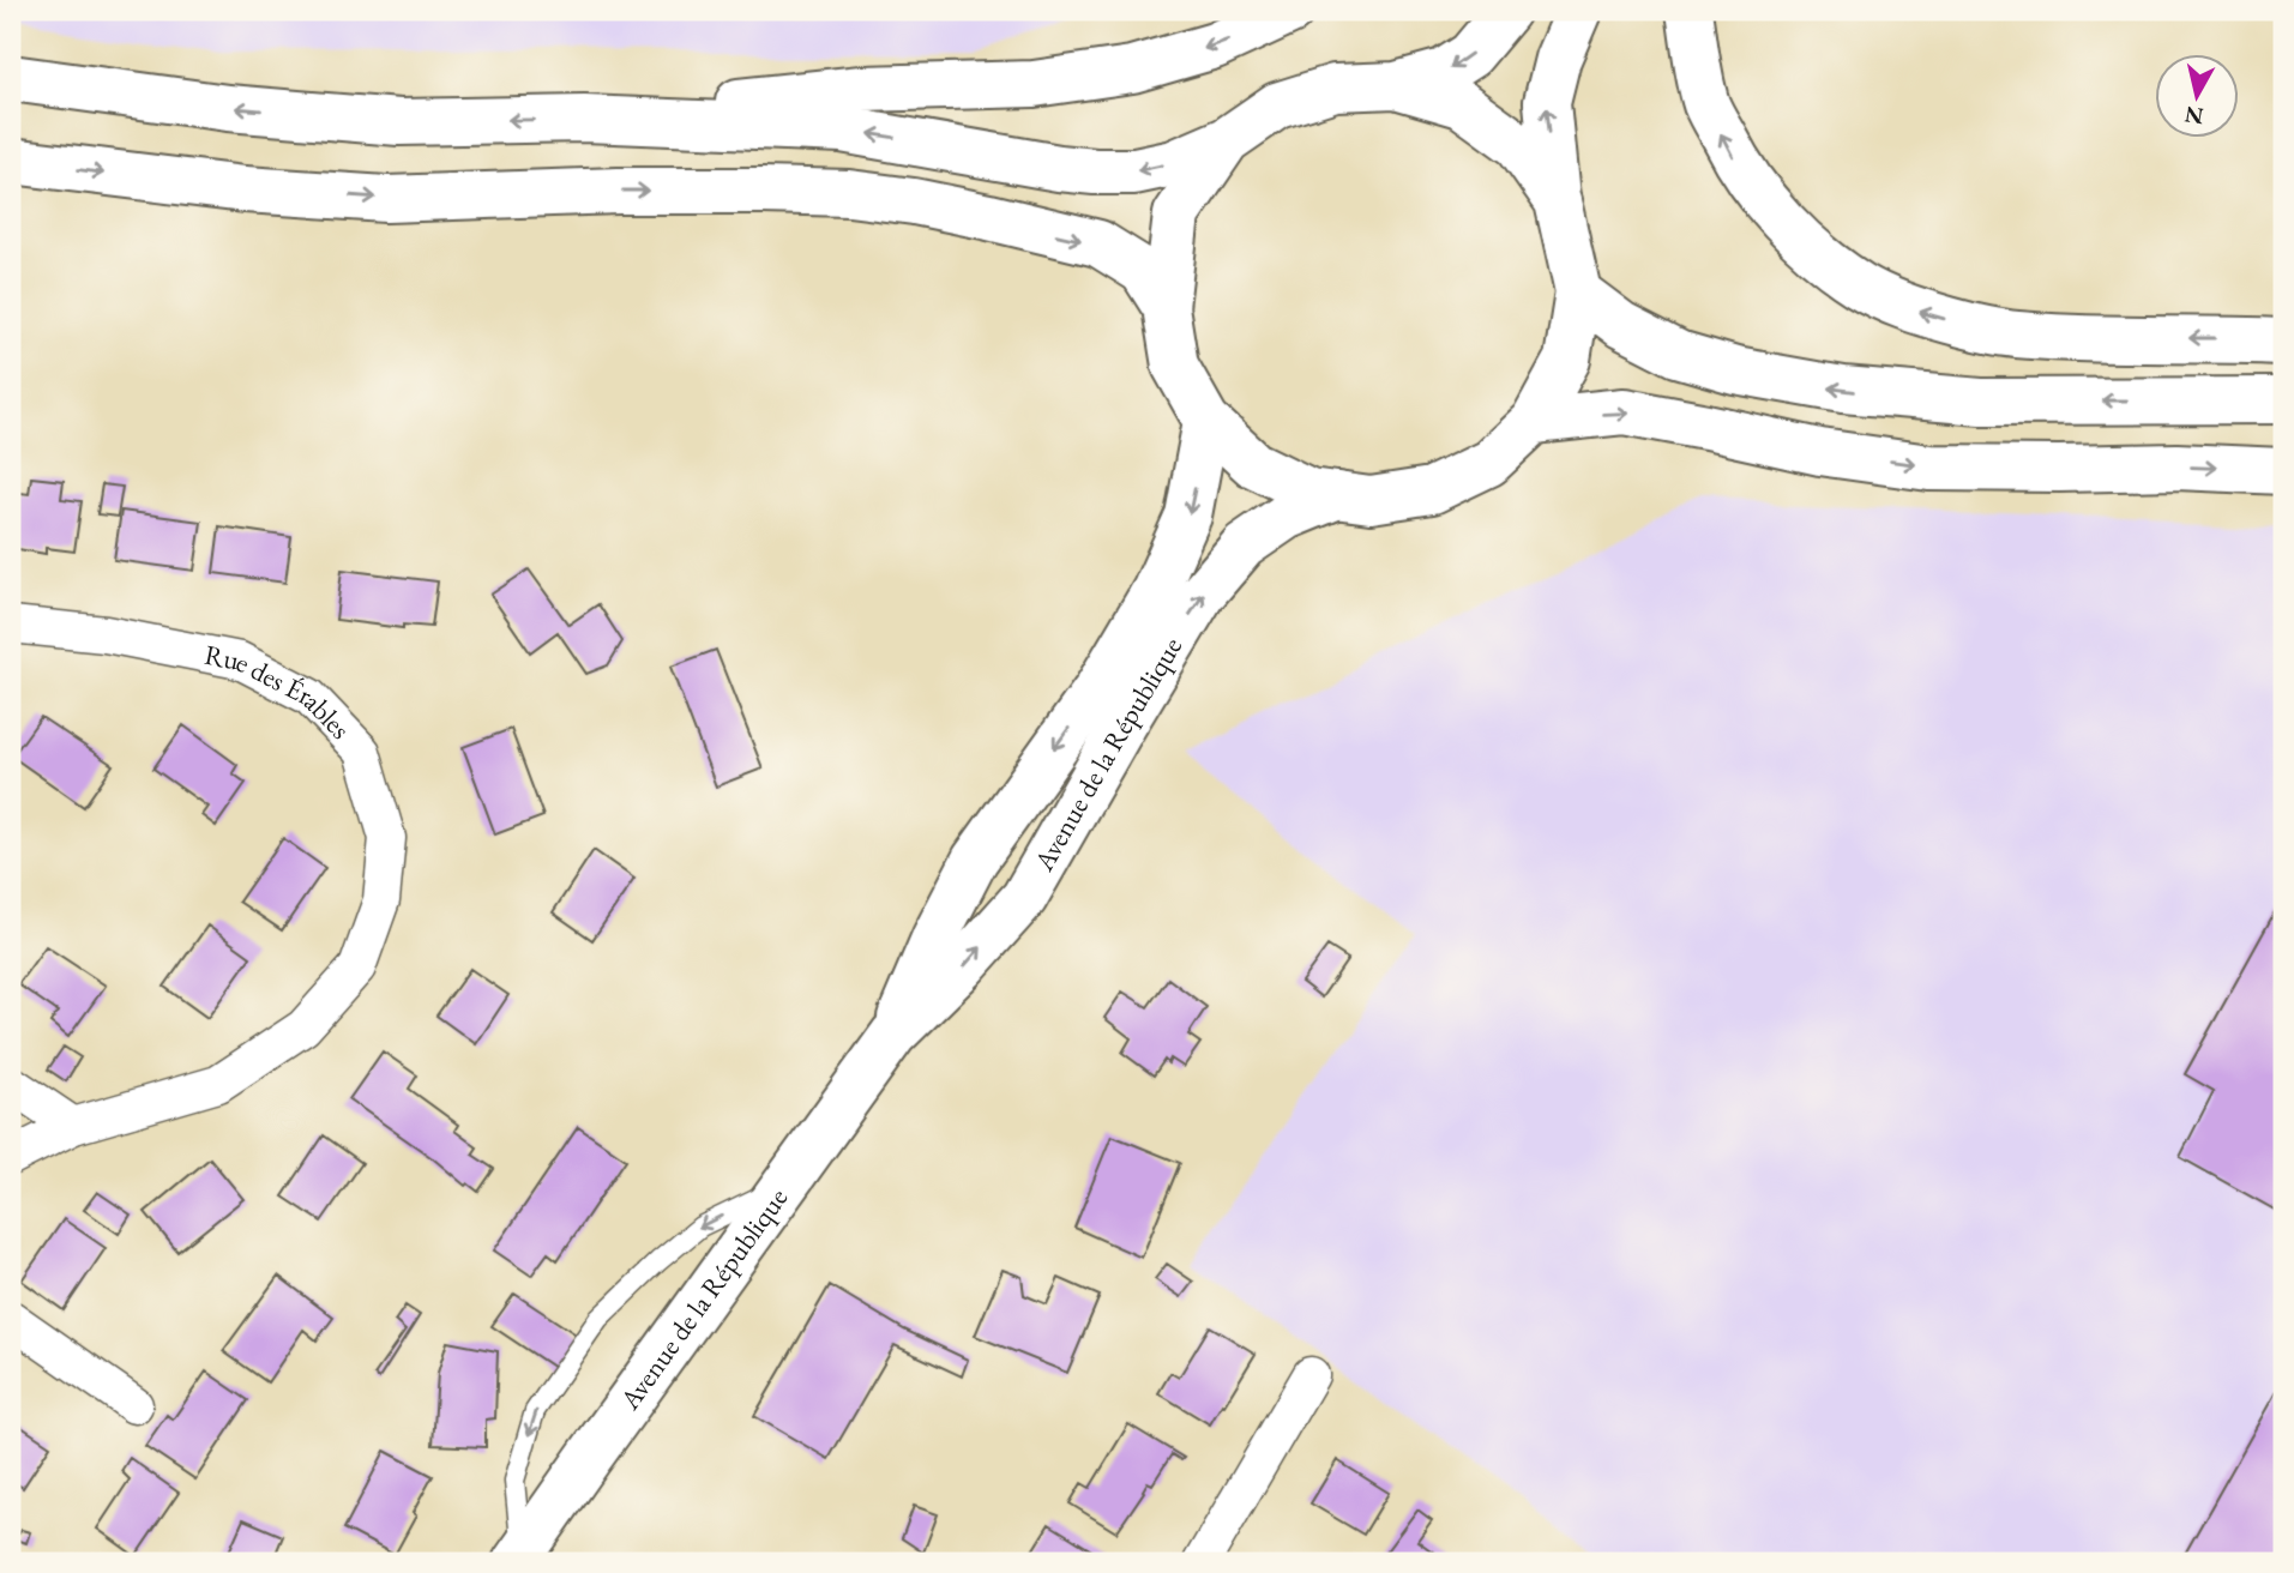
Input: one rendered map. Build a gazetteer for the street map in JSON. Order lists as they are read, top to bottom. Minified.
{"streets":{"main road":["Avenue de la République"],"street":["Rue des Érables"]},"north":"bottom"}
